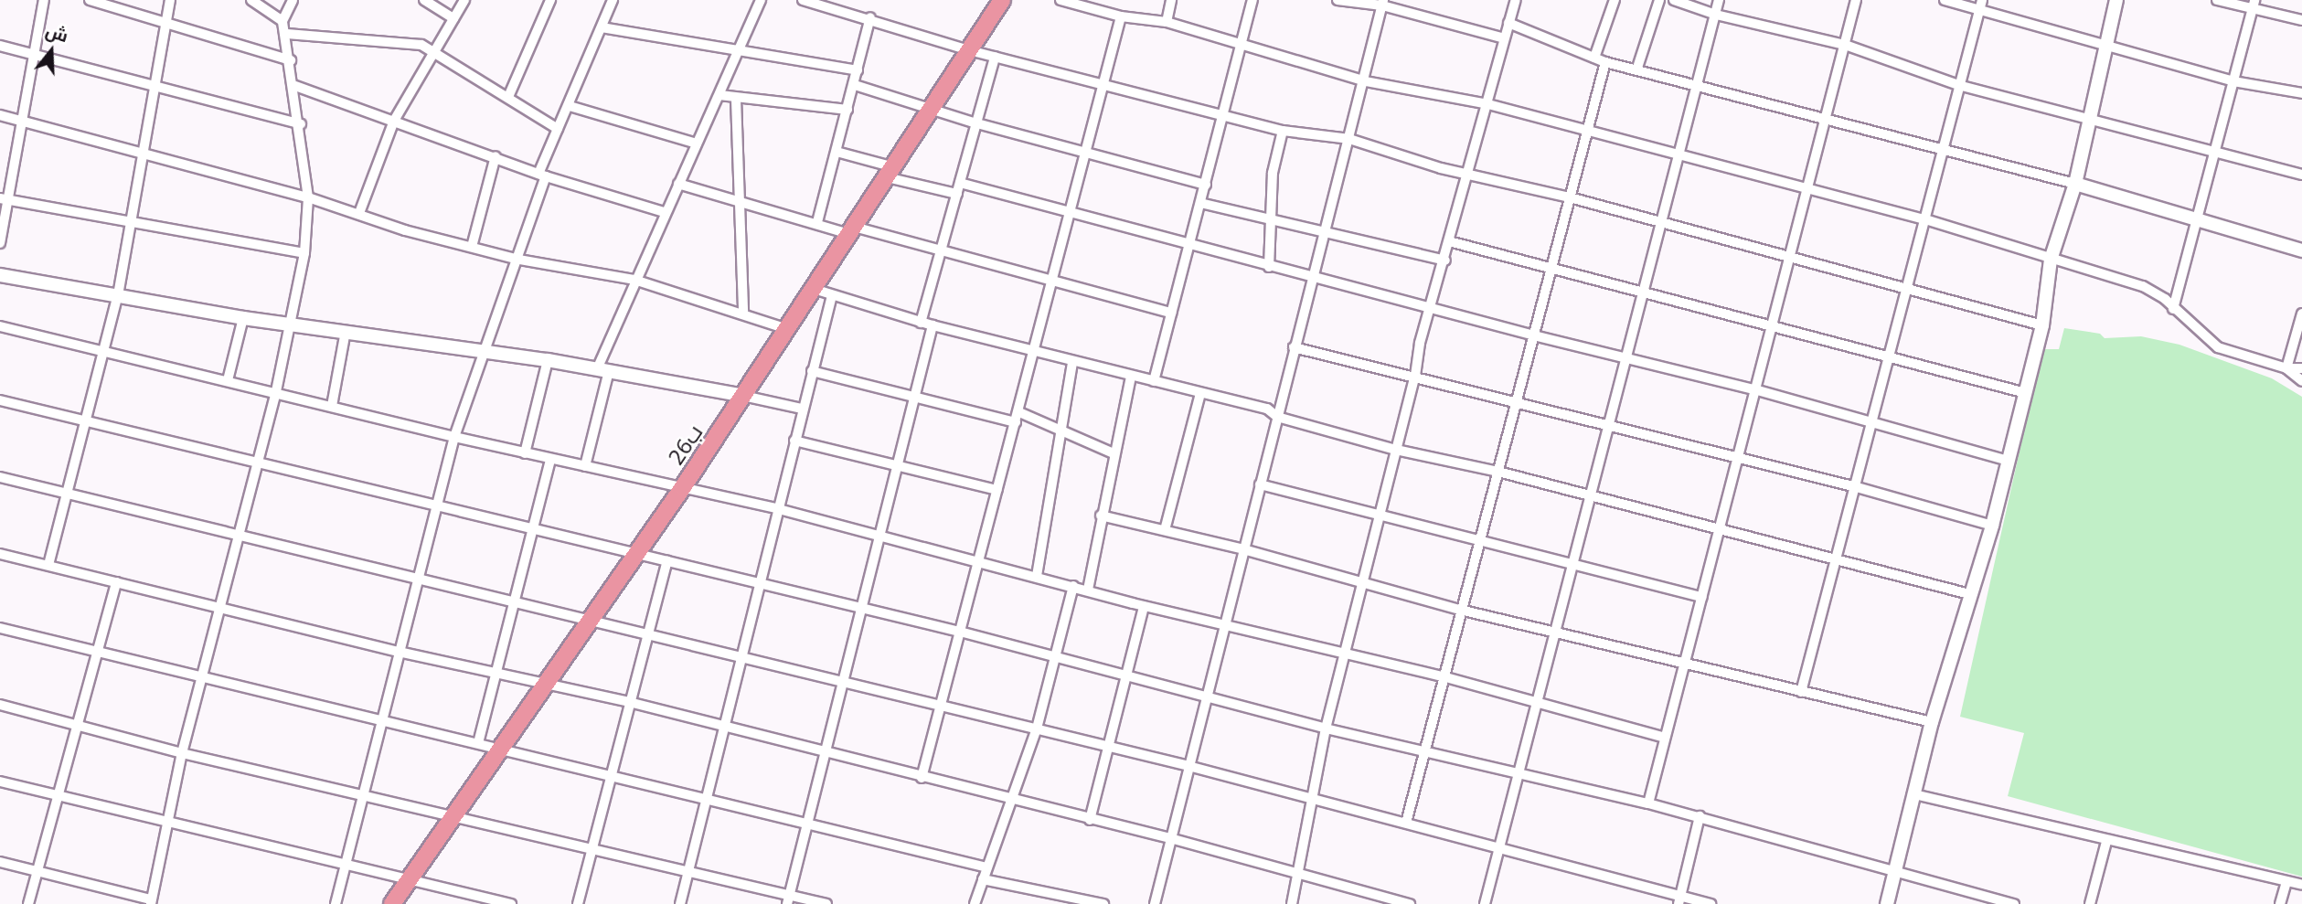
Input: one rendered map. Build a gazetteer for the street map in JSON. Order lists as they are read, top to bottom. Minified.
{"streets":{"highway":["26ب"]},"north":"top"}
